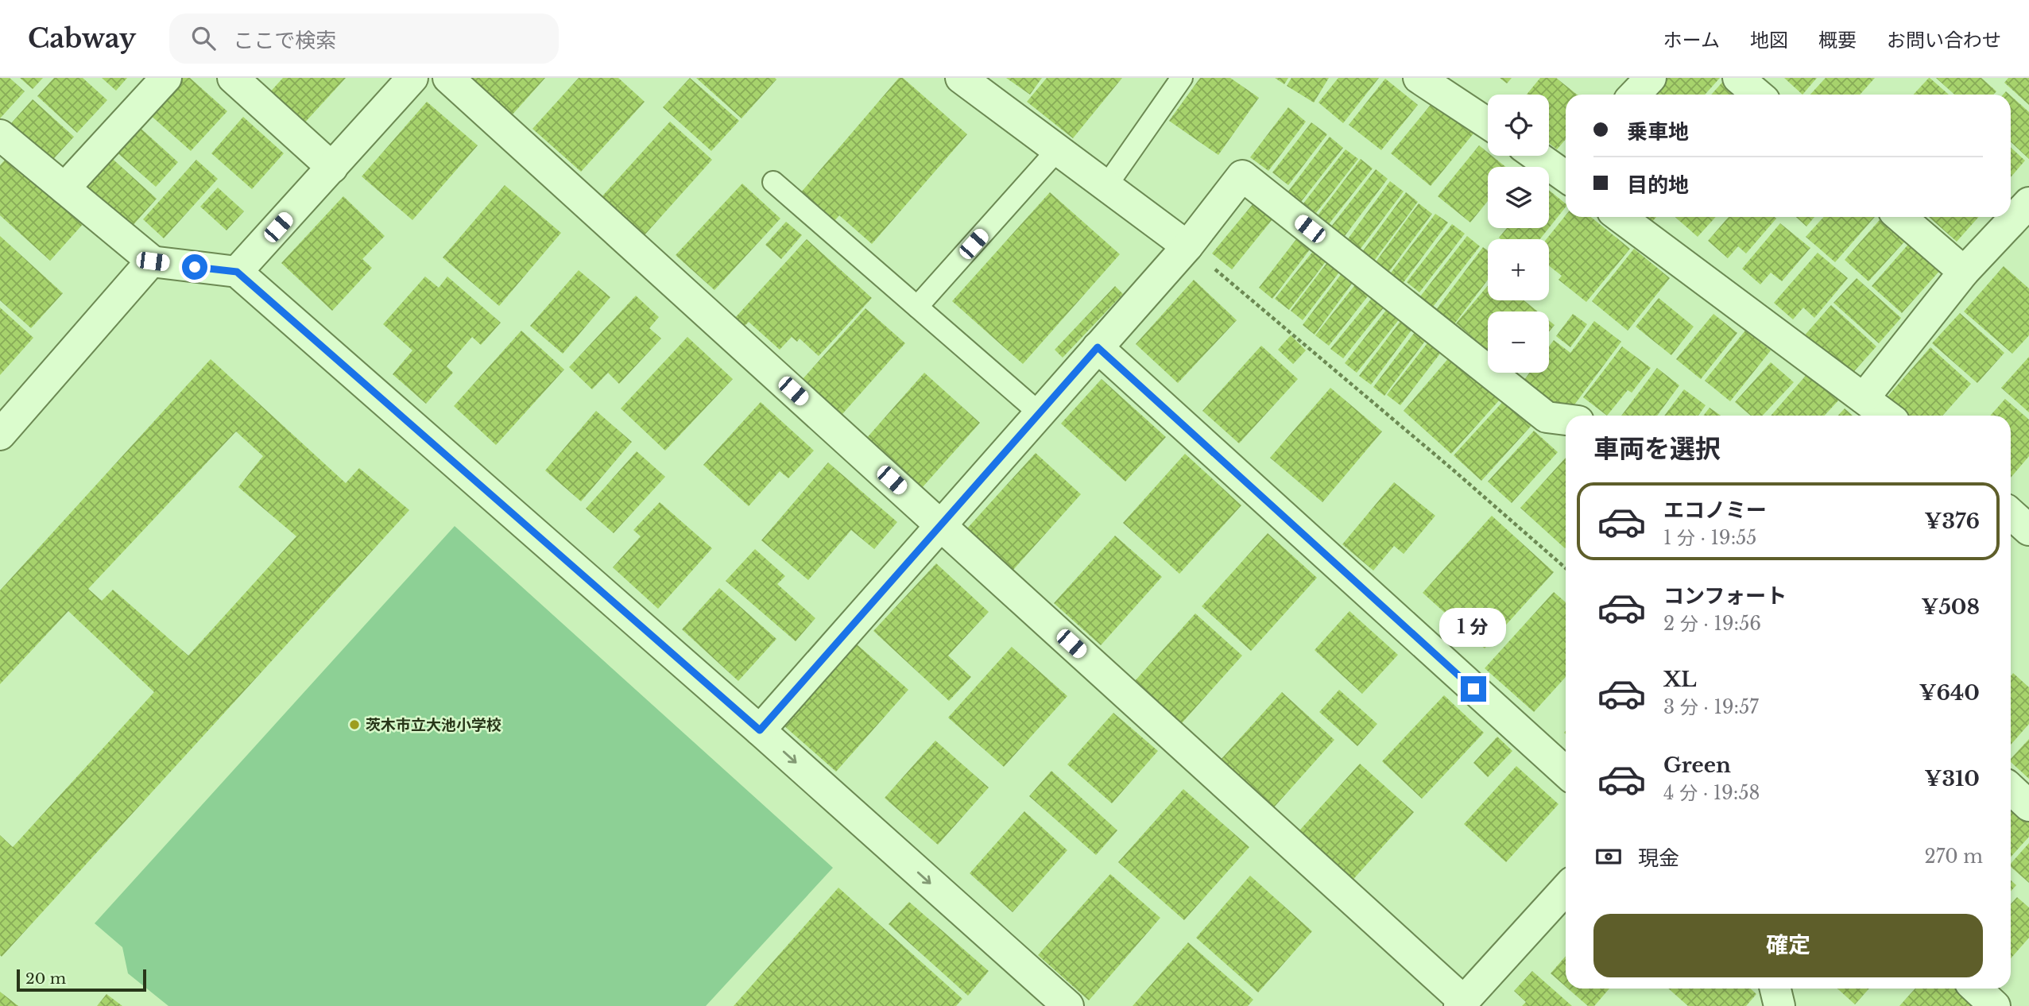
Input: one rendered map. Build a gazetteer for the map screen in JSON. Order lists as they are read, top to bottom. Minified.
{"places":["茨木市立大池小学校"],"scale_bar":"20 m","page":{"header":"Cabway","search":"ここで検索","nav":["ホーム","地図","概要","お問い合わせ"],"map_buttons":["+","−"],"banner":["乗車地","目的地"],"heading":"車両を選択","list":[{"name":"エコノミー","note":"1 分 · 19:55","value":"¥376"},{"name":"コンフォート","note":"2 分 · 19:56","value":"¥508"},{"name":"XL","note":"3 分 · 19:57","value":"¥640"},{"name":"Green","note":"4 分 · 19:58","value":"¥310"}],"bubble":"1 分","pay":["現金","270 m"],"buttons":"確定","scale":"20 m"}}
